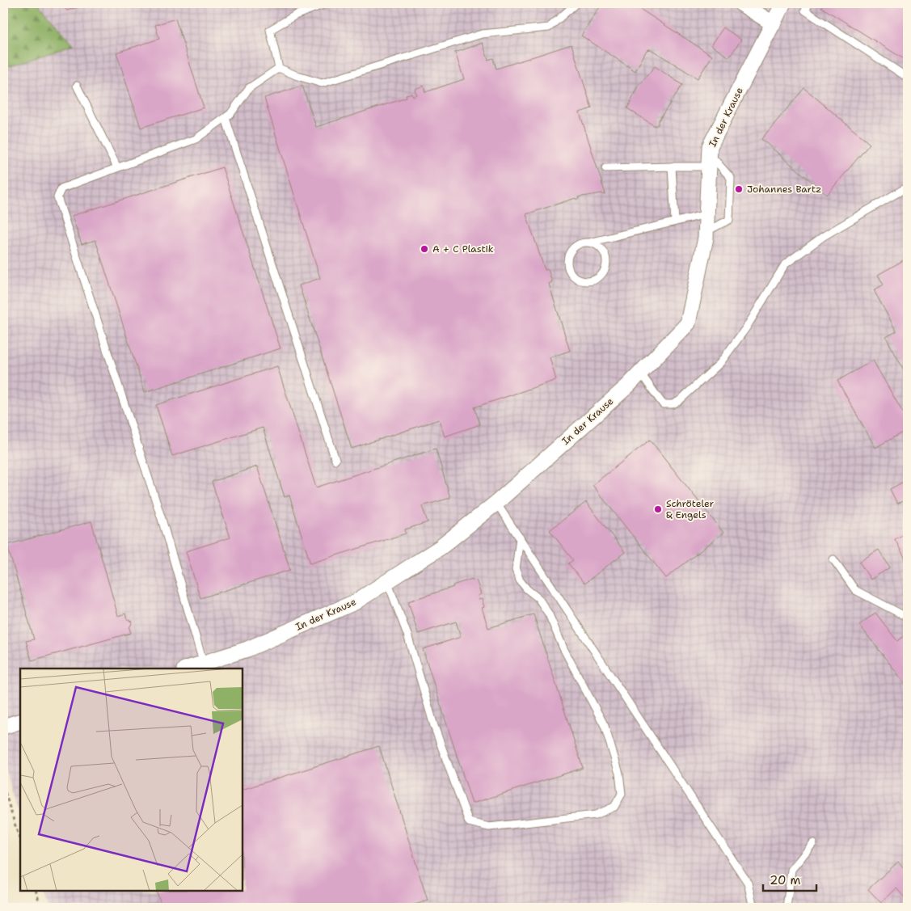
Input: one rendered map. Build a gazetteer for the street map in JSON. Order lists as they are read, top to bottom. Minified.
{"streets":{"street":["In der Krause"]},"places":["Johannes Bartz","A + C Plastik","Schröteler & Engels"],"scale_bar":"20 m"}
